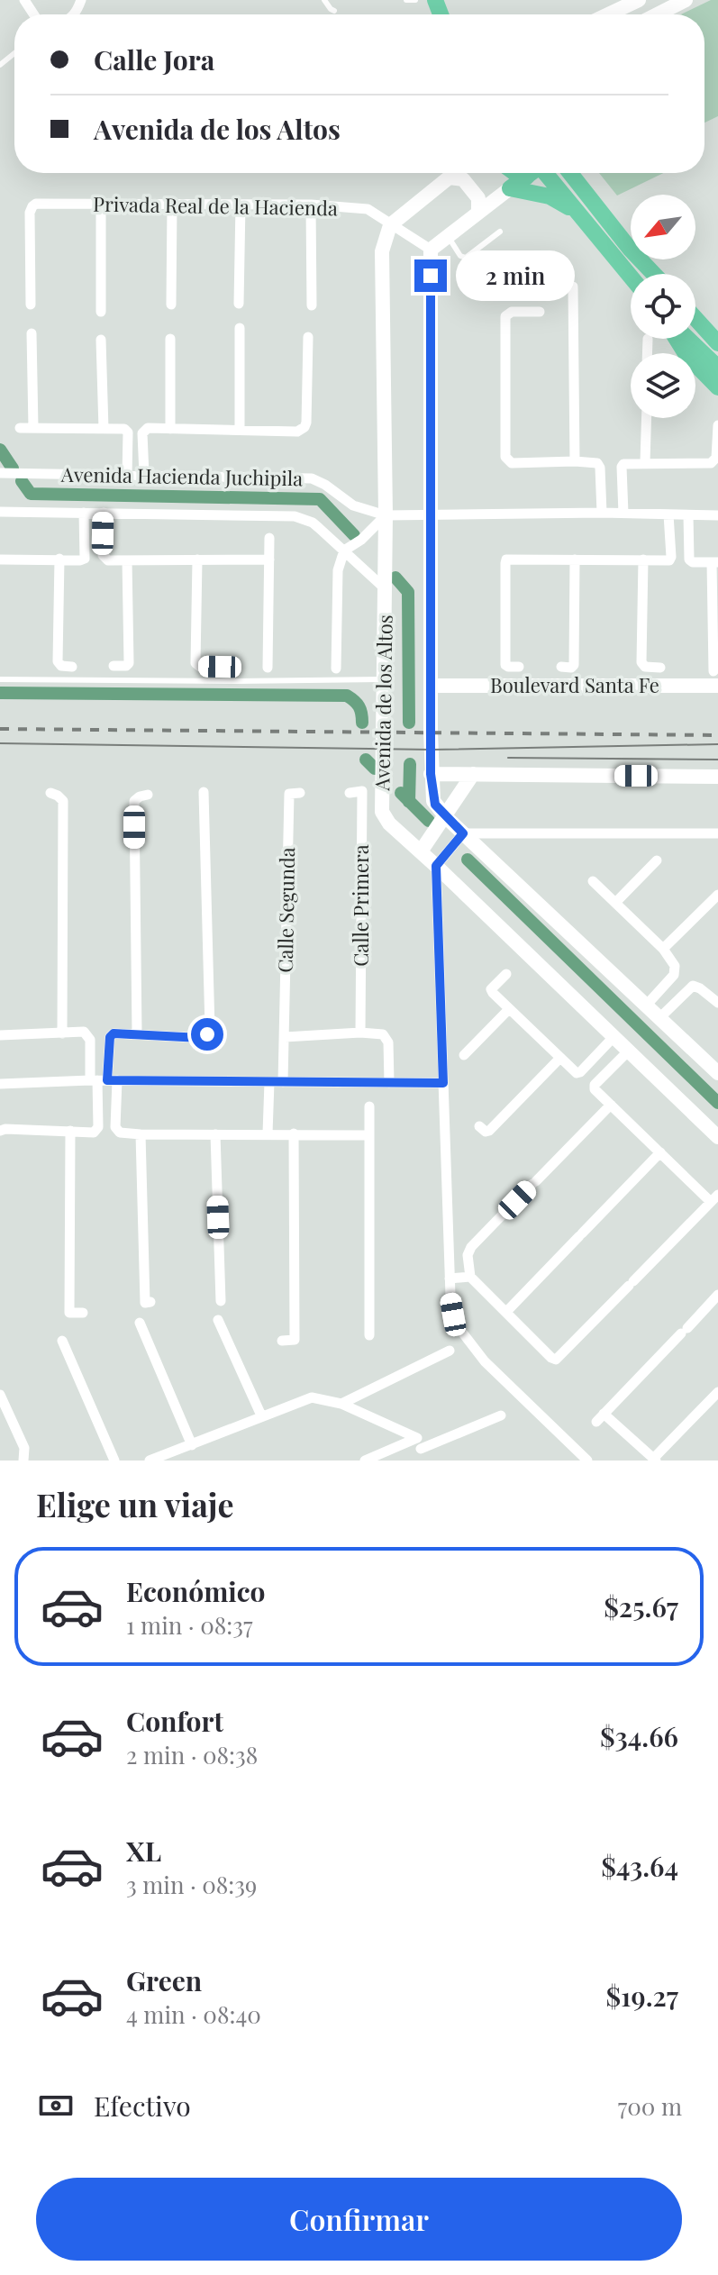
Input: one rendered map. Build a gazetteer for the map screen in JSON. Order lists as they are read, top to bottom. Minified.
{"streets":{"street":["Privada Real de la Hacienda","Avenida Hacienda Juchipila","Boulevard Santa Fe","Avenida de los Altos","Calle Primera","Calle Segunda"]},"crossings":[["Privada Real de la Hacienda","Avenida de los Altos"],["Avenida Hacienda Juchipila","Avenida de los Altos"]],"north":"bottom left","page":{"banner":["Calle Jora","Avenida de los Altos"],"bubble":"2 min","heading":"Elige un viaje","list":[{"name":"Económico","note":"1 min · 08:37","value":"$25.67"},{"name":"Confort","note":"2 min · 08:38","value":"$34.66"},{"name":"XL","note":"3 min · 08:39","value":"$43.64"},{"name":"Green","note":"4 min · 08:40","value":"$19.27"}],"pay":["Efectivo","700 m"],"buttons":"Confirmar"}}
